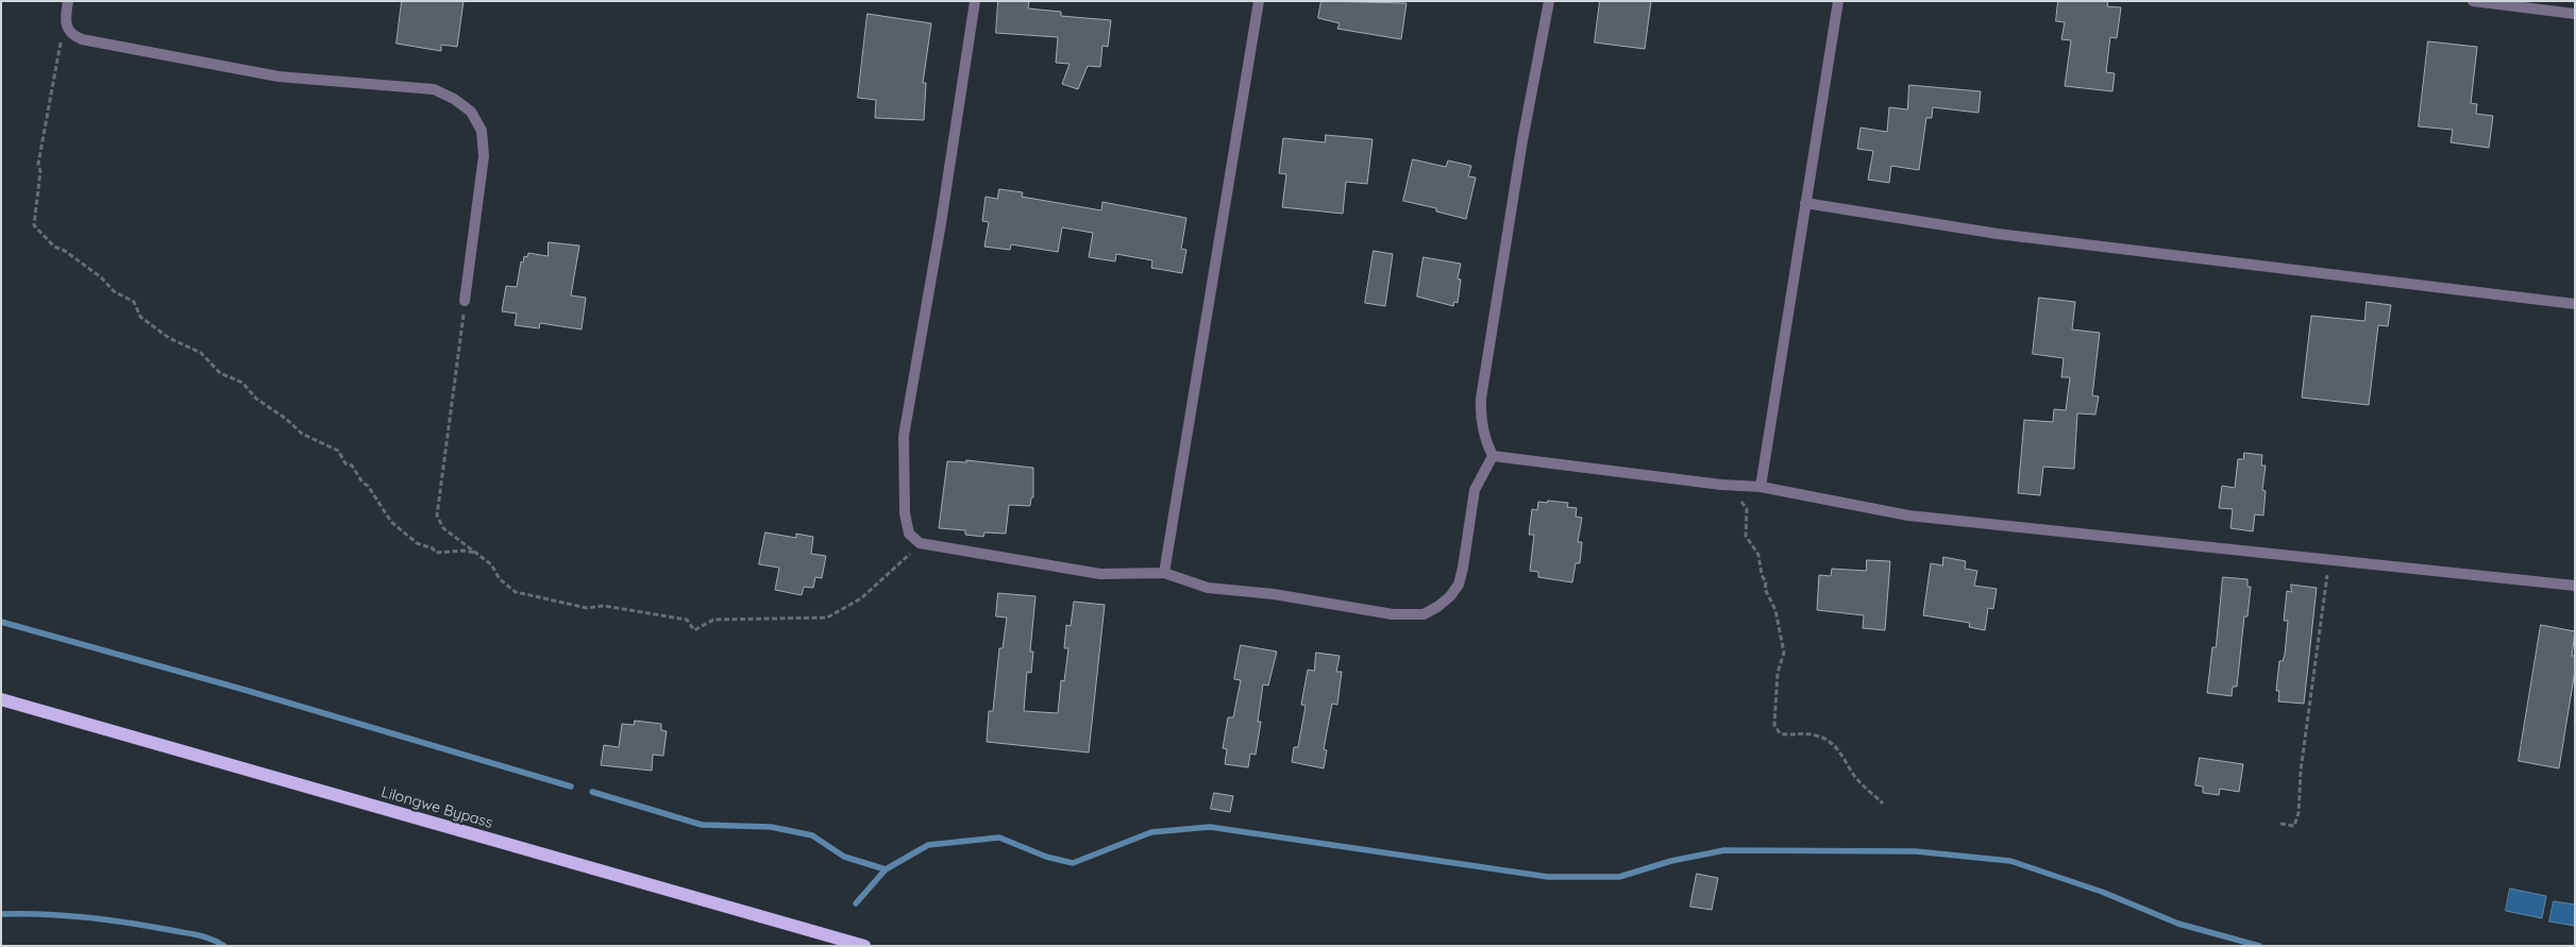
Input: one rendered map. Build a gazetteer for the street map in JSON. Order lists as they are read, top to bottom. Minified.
{"streets":{"main road":["Lilongwe Bypass"]}}
